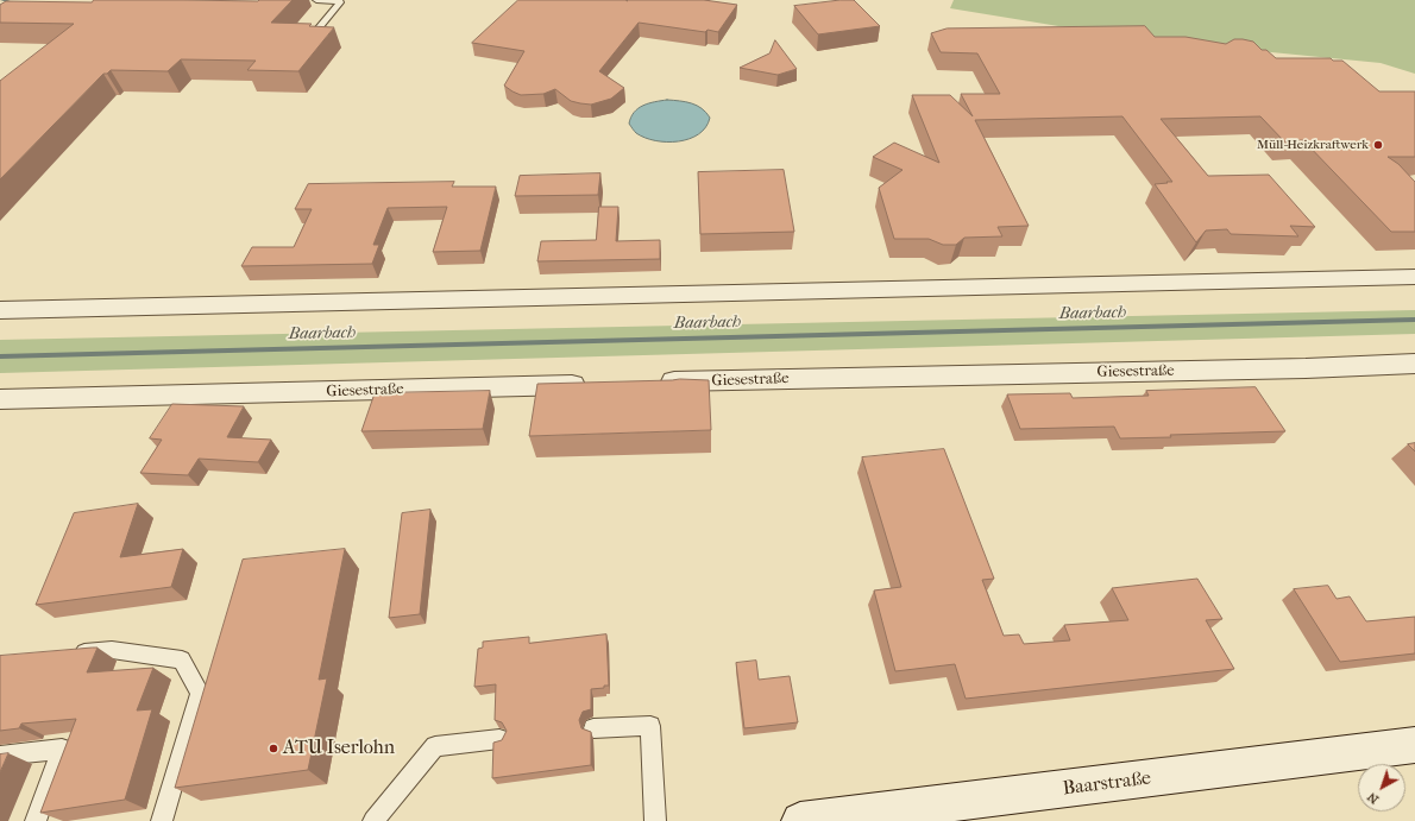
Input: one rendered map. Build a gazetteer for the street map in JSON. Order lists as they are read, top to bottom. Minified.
{"streets":{"street":["Giesestraße","Baarstraße"]},"water":["Baarbach"],"places":["Müll-Heizkraftwerk","ATU Iserlohn"],"north":"bottom left"}
